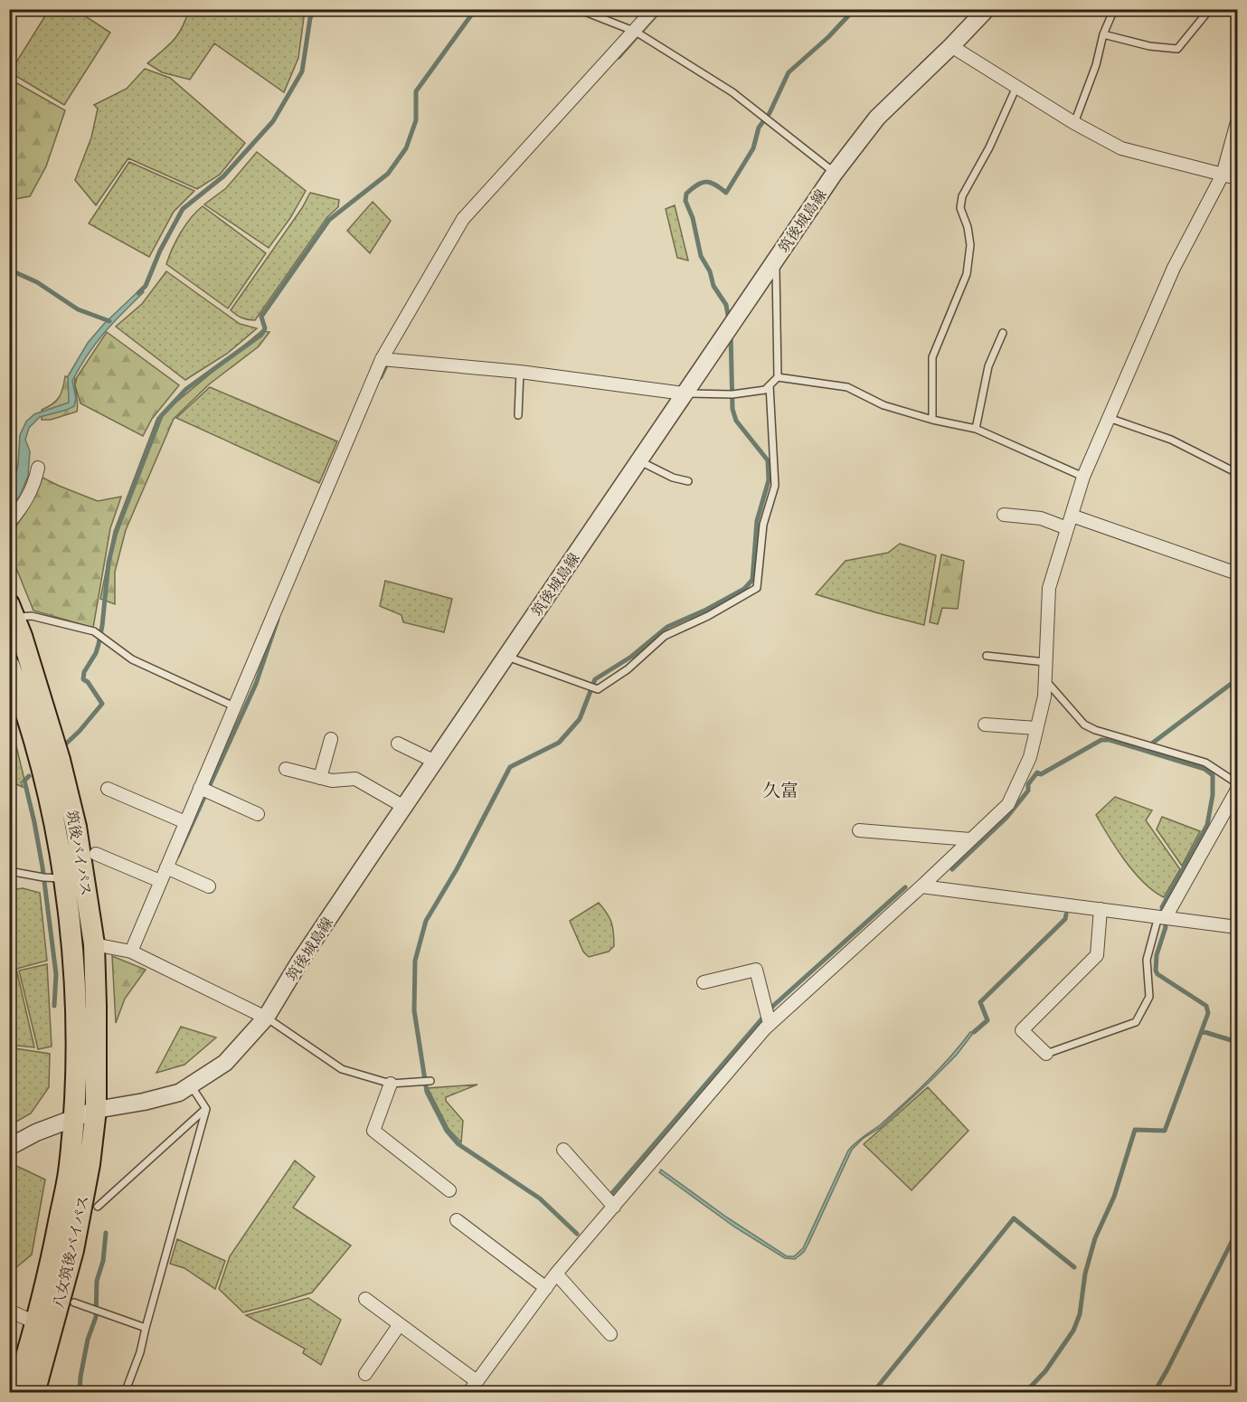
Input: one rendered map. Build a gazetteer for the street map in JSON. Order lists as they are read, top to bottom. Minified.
{"streets":{"highway":["筑後バイパス","八女筑後バイパス"],"street":["筑後城島線"]},"crossings":[["筑後城島線","筑後バイパス"],["筑後城島線","八女筑後バイパス"],["筑後バイパス","八女筑後バイパス"]],"districts":["久富"]}
